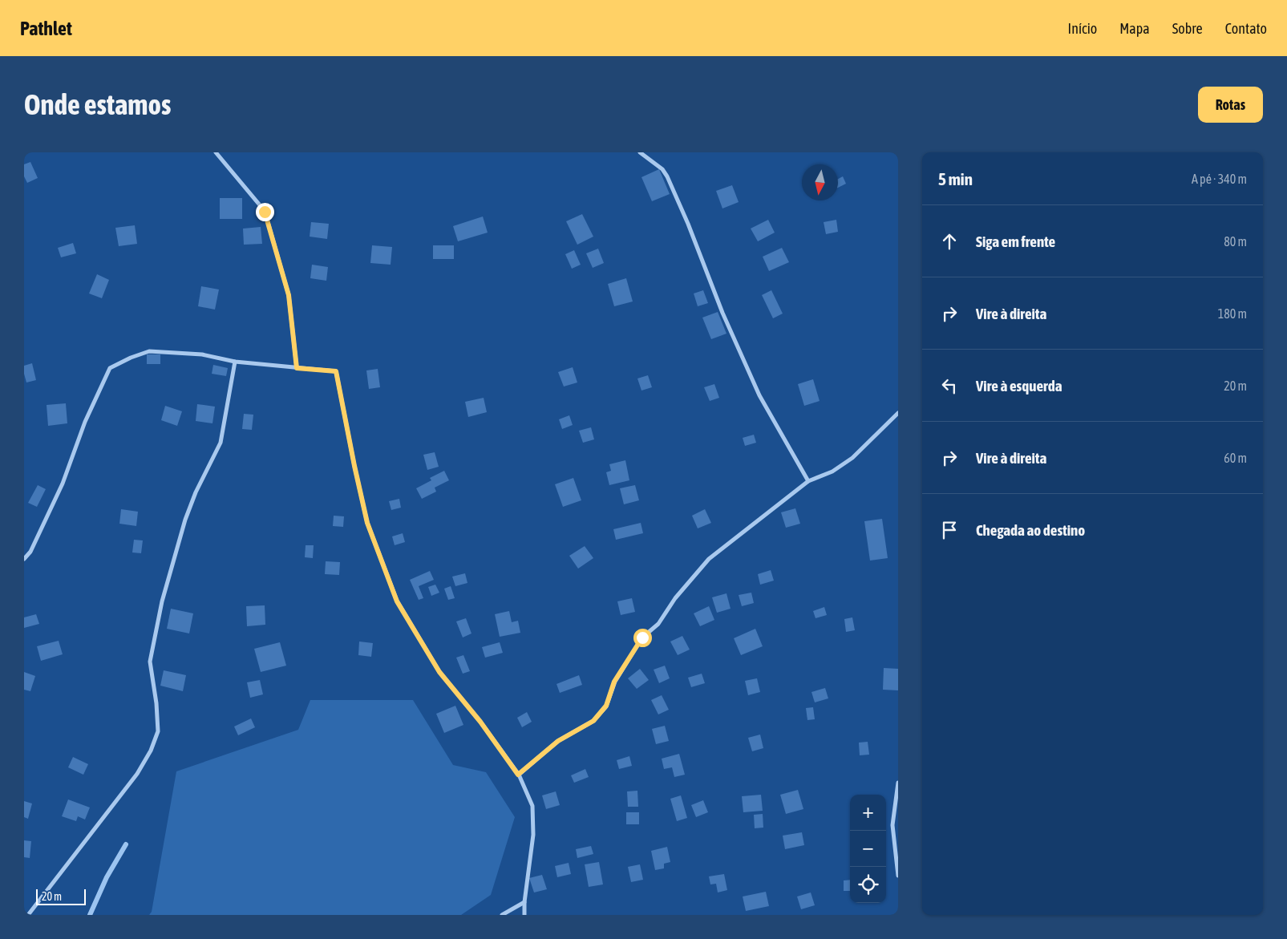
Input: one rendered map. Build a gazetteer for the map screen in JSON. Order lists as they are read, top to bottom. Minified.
{"scale_bar":"20 m","north":"bottom","page":{"header":"Pathlet","nav":["Início","Mapa","Sobre","Contato"],"buttons":"Rotas","title":"Onde estamos","heading":["5 min","A pé · 340 m"],"list":[["Siga em frente","80 m"],["Vire à direita","180 m"],["Vire à esquerda","20 m"],["Vire à direita","60 m"],"Chegada ao destino"],"map_buttons":["+","−"],"scale":"20 m"}}
